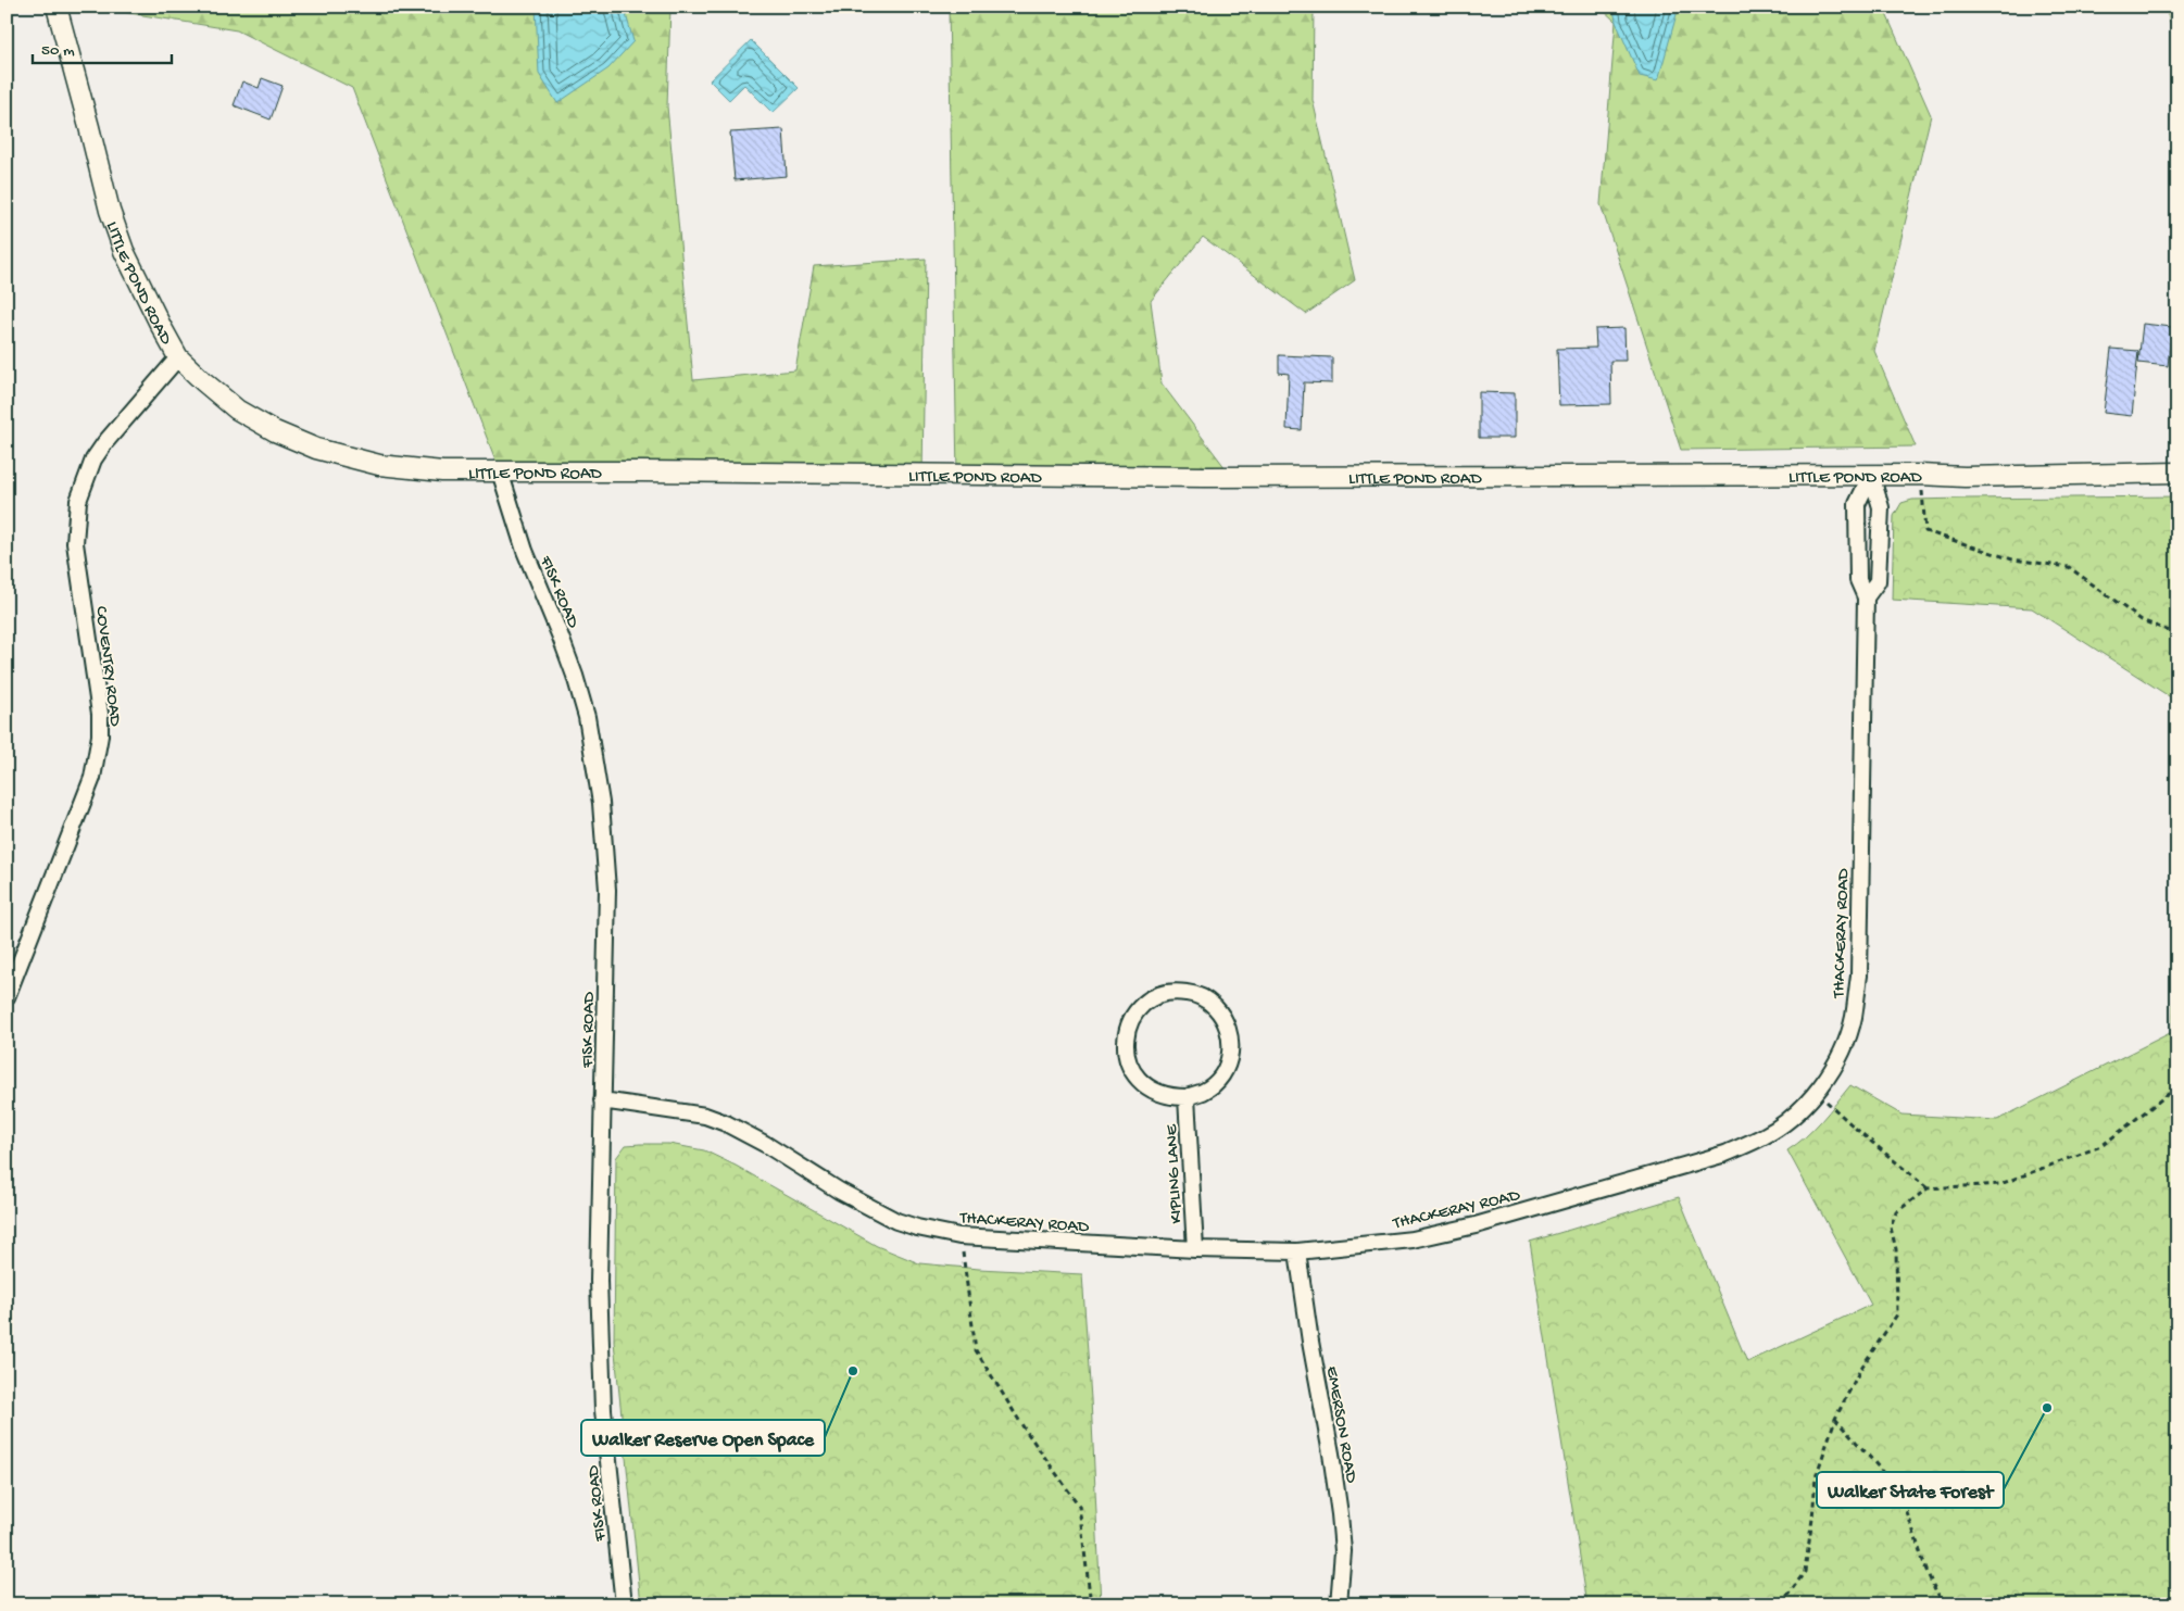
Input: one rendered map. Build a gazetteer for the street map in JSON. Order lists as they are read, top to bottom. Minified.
{"streets":{"street":["LITTLE POND ROAD","FISK ROAD","COVENTRY ROAD","THACKERAY ROAD","KIPLING LANE","EMERSON ROAD"]},"crossings":[["LITTLE POND ROAD","FISK ROAD"],["LITTLE POND ROAD","COVENTRY ROAD"],["LITTLE POND ROAD","THACKERAY ROAD"],["FISK ROAD","THACKERAY ROAD"],["THACKERAY ROAD","KIPLING LANE"],["THACKERAY ROAD","EMERSON ROAD"]],"places":["Walker Reserve Open Space","Walker State Forest"],"scale_bar":"50 m"}
